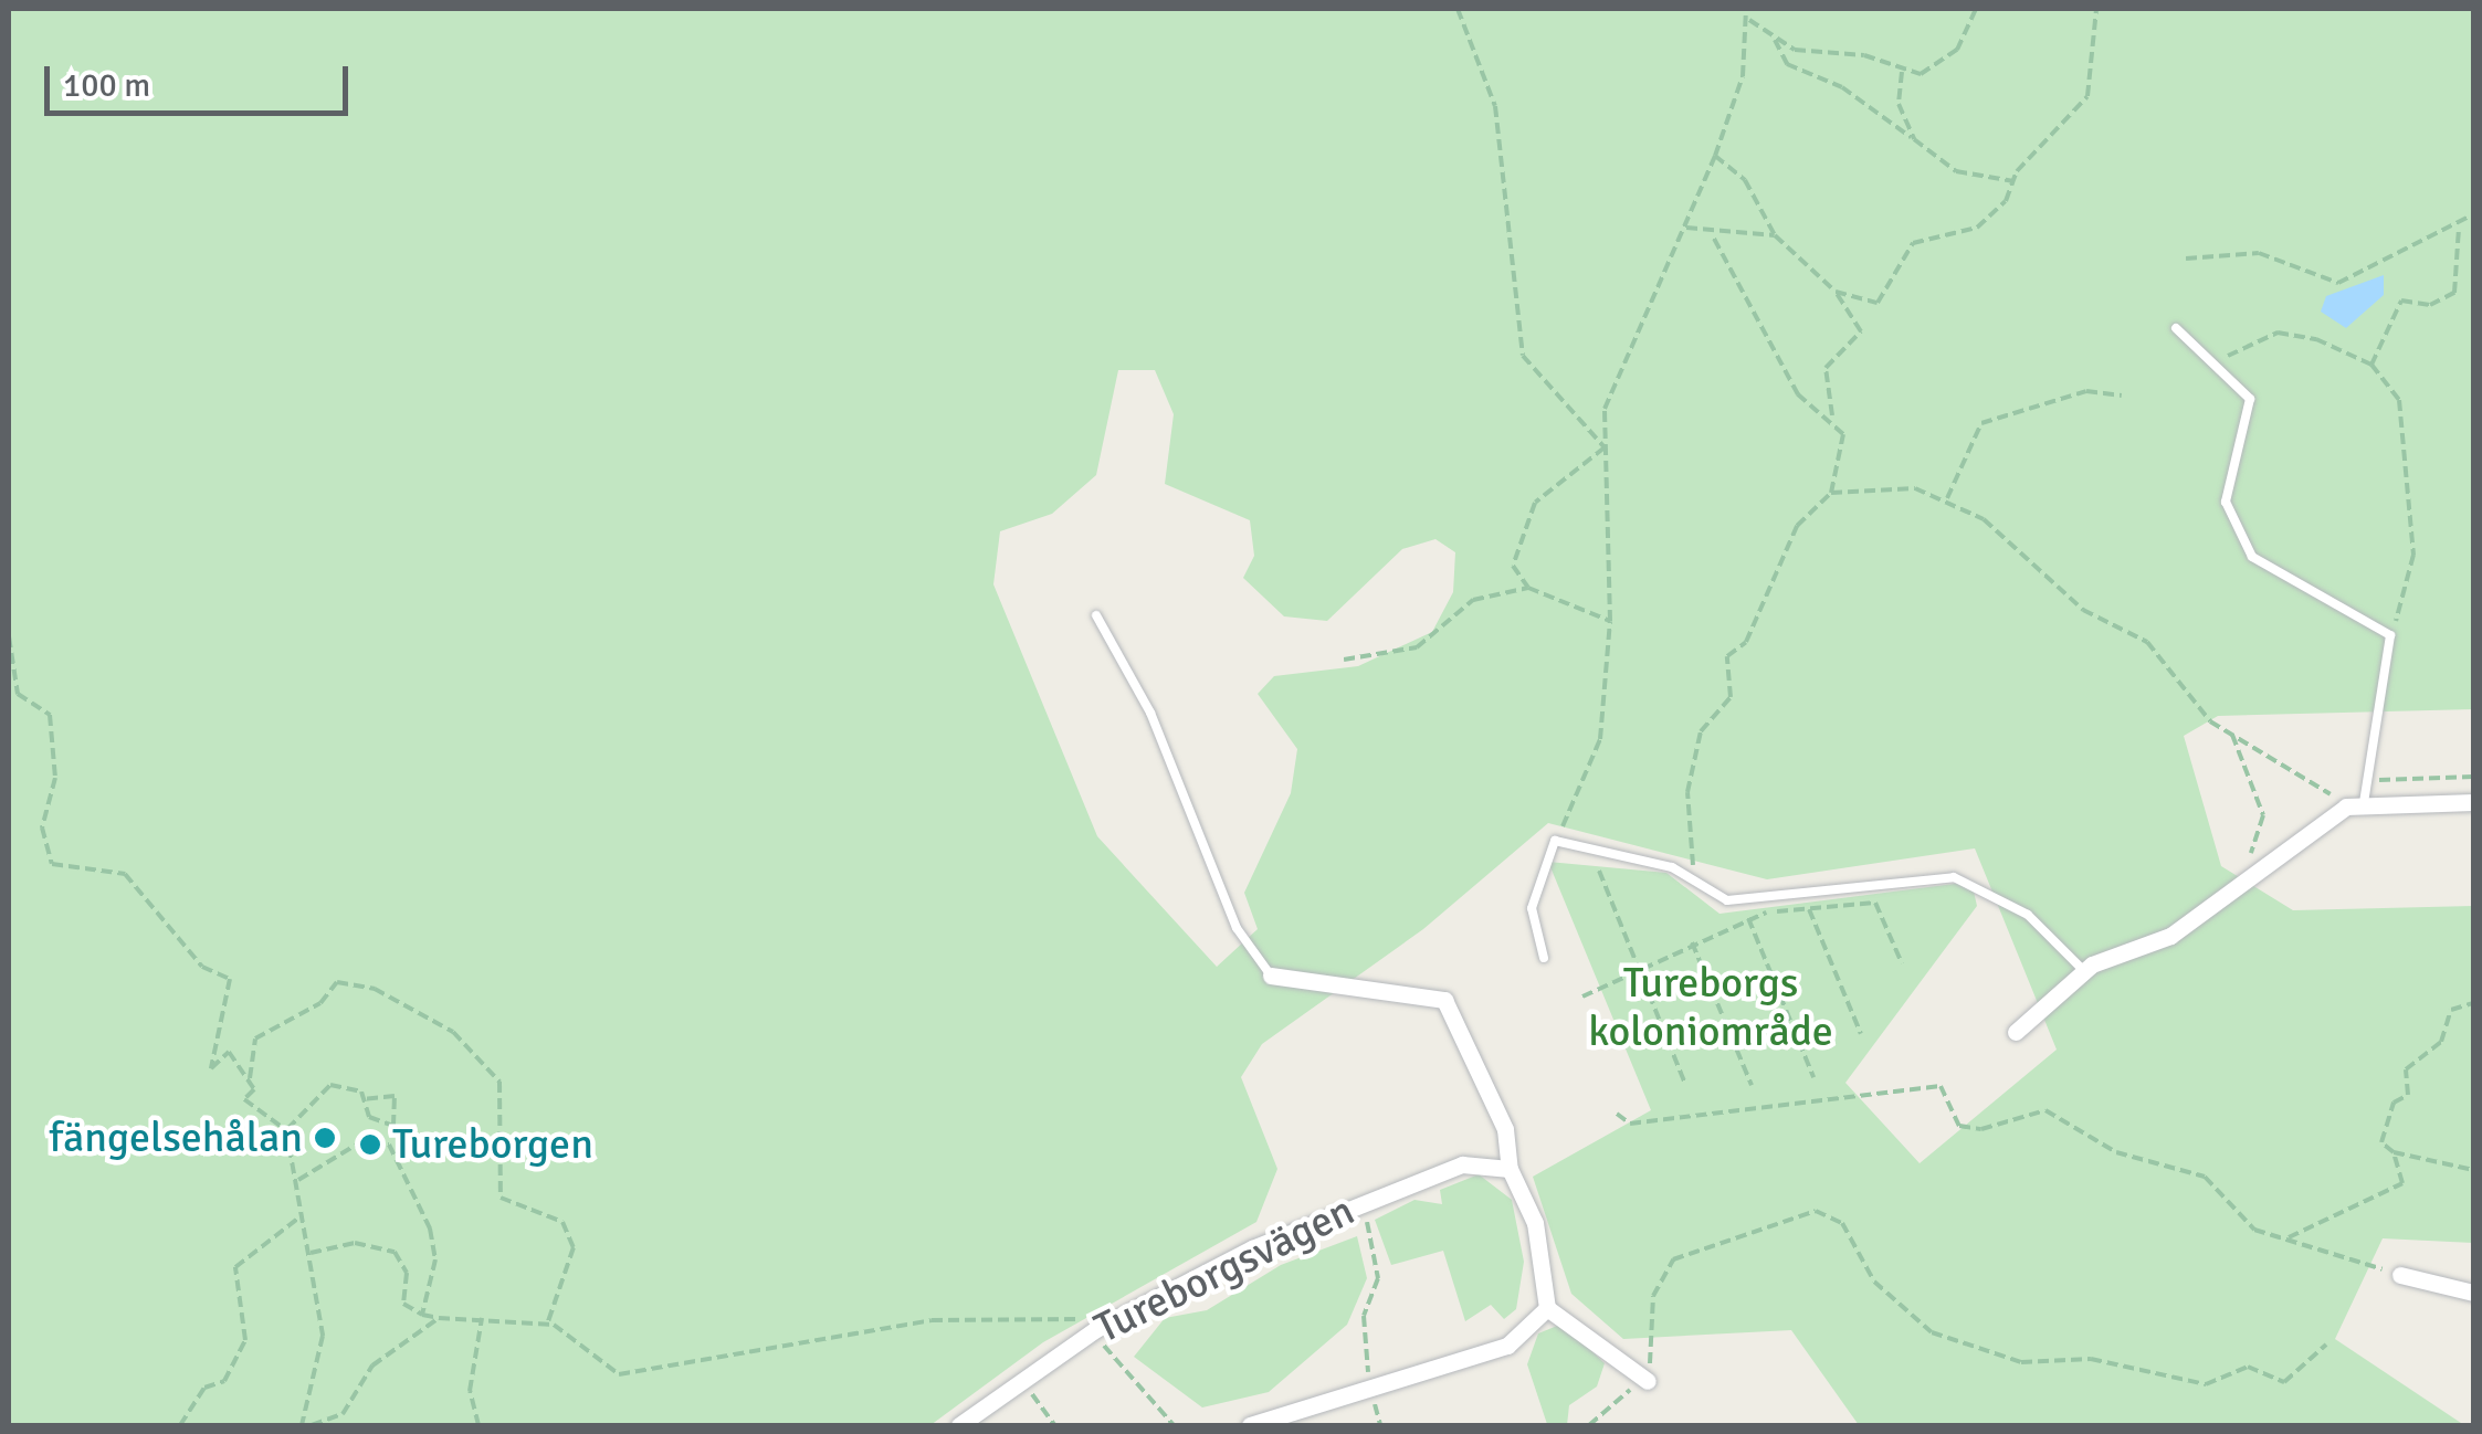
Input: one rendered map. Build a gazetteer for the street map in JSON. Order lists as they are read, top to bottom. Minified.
{"streets":{"street":["Tureborgsvägen"]},"parks":["Tureborgs koloniområde"],"places":["fängelsehålan","Tureborgen"],"scale_bar":"100 m"}
